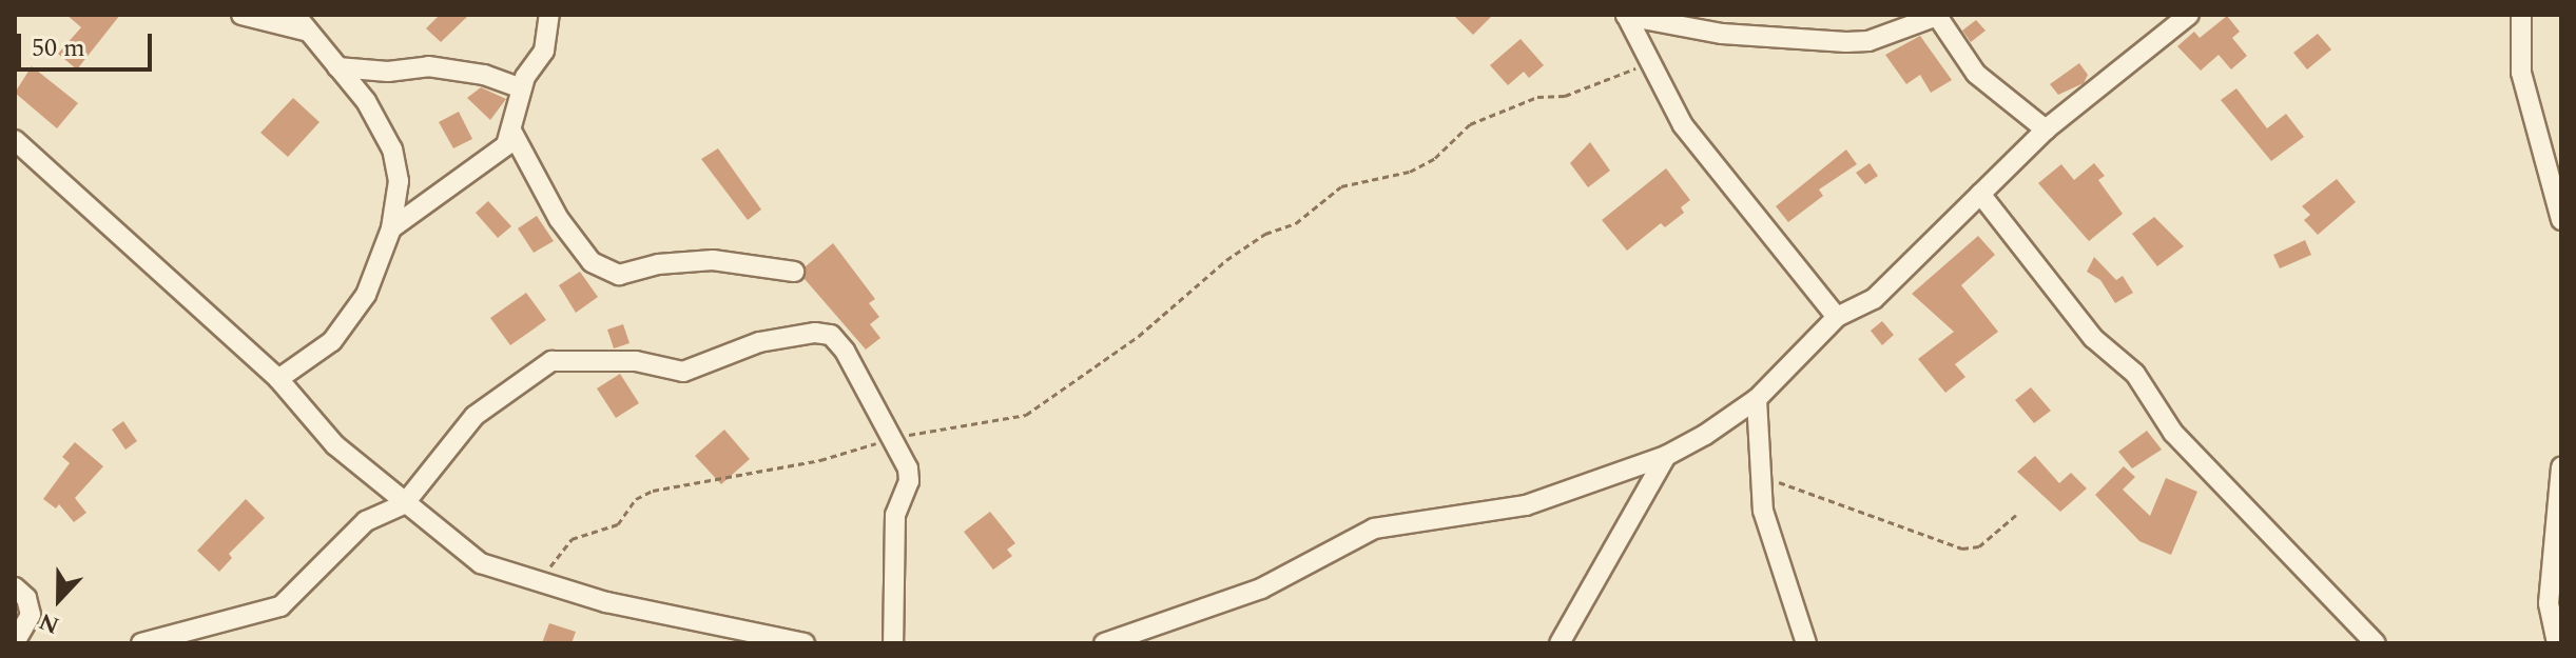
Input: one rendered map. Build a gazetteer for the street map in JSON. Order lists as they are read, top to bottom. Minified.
{"scale_bar":"50 m","north":"bottom"}
